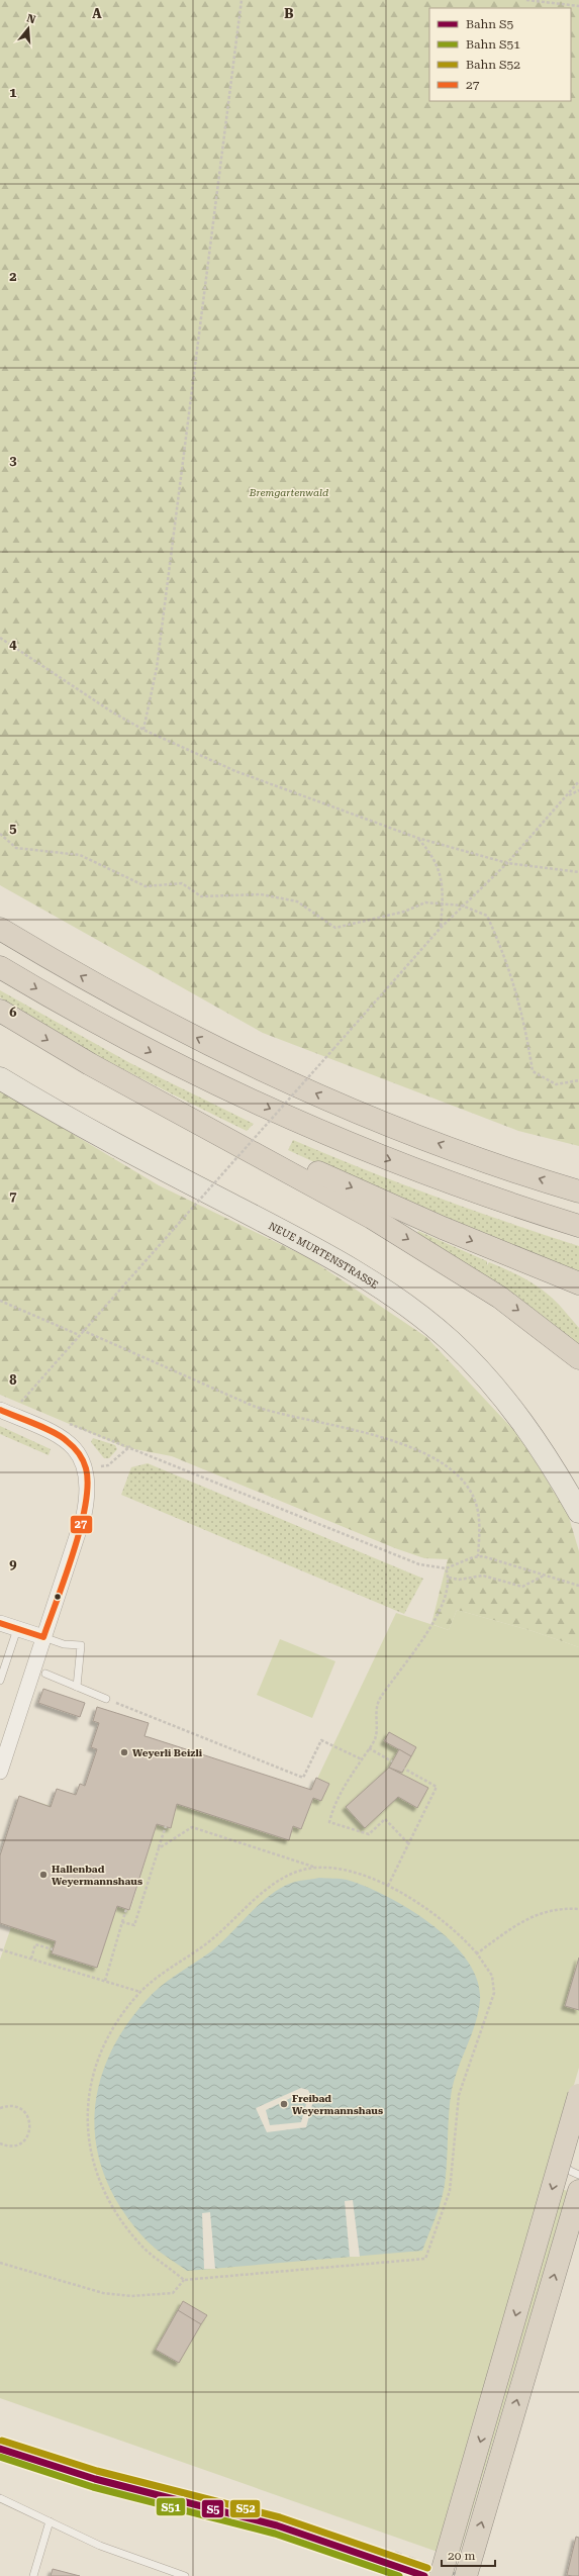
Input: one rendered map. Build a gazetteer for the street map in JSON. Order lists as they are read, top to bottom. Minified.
{"streets":{"main road":["NEUE MURTENSTRASSE"]},"parks":["Bremgartenwald"],"places":["Weyerli Beizli","Hallenbad Weyermannshaus","Freibad Weyermannshaus"],"lines":["transit line 27","rail line S52","rail line S5","rail line S51"],"legend":["Bahn S5","Bahn S51","Bahn S52","27"],"scale_bar":"20 m","north":"top","grid":{"columns":["A","B"],"rows":["1","2","3","4","5","6","7","8","9"]}}
